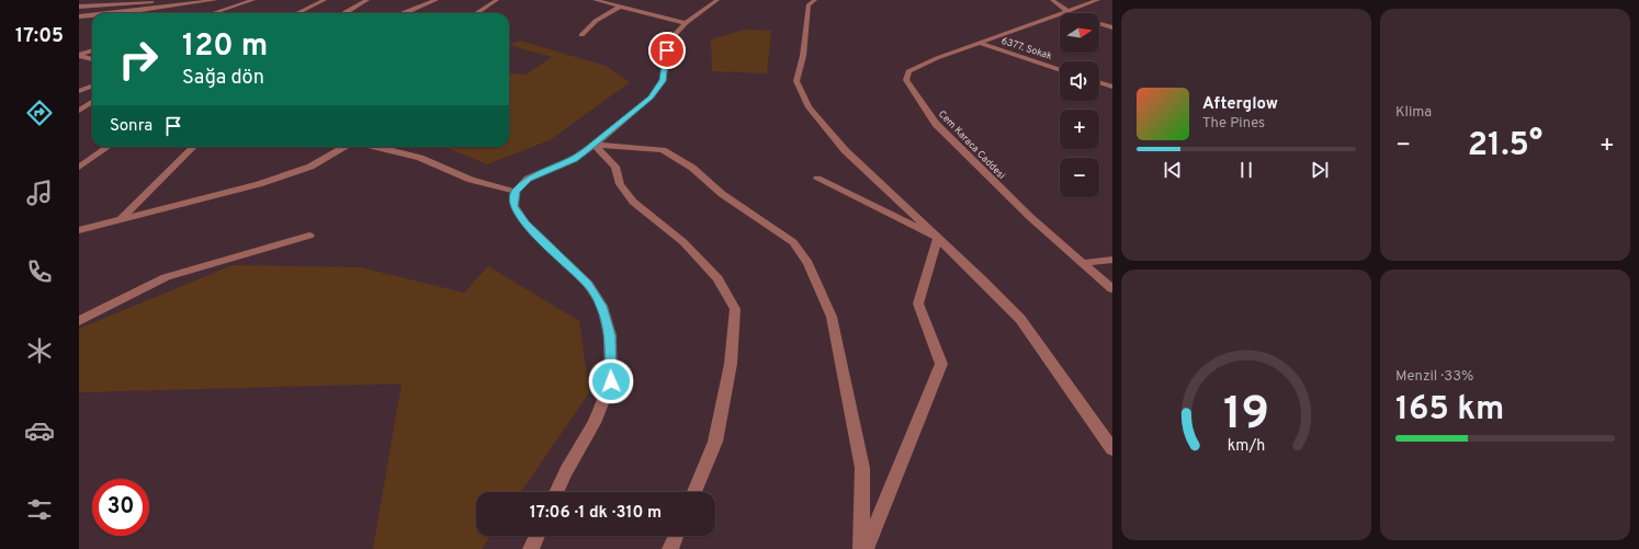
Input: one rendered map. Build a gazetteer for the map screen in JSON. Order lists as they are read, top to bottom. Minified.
{"streets":{"street":["6377. Sokak","Cem Karaca Caddesi"]},"crossings":[["6377. Sokak","Cem Karaca Caddesi"]],"north":"right","page":{"tabs":"17:05","tile":["Klima",["Menzil · 33%","165 km"]],"map_buttons":["+","−"],"turn":["120 m","Sağa dön"],"song":["Afterglow","The Pines"],"then":"Sonra","heat":["−","21.5°","+"],"limit":"30","trip":"17:06 · 1 dk · 310 m","gauge":["19","km/h"]}}
